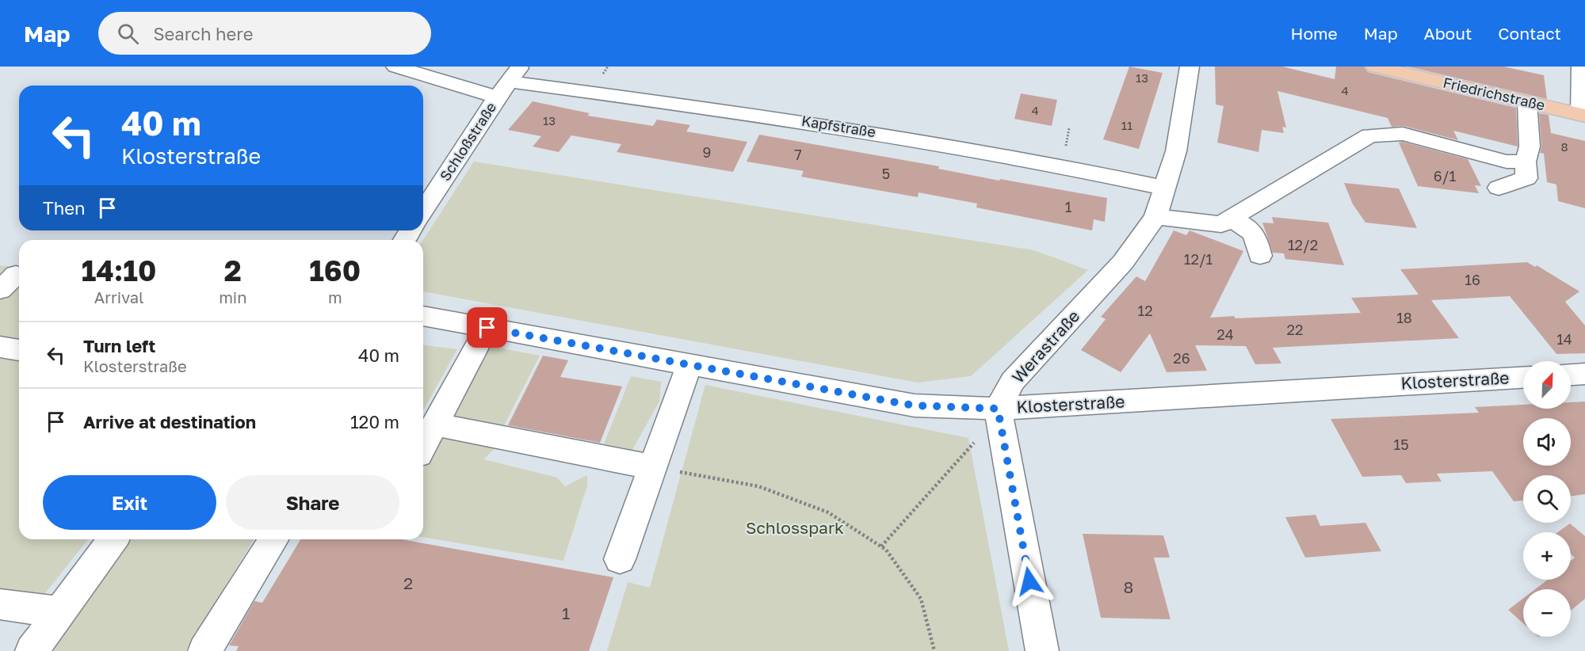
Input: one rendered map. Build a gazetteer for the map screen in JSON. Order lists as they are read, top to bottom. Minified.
{"streets":{"main road":["Friedrichstraße"],"street":["Kapfstraße","Schloßstraße","Werastraße","Klosterstraße"]},"crossings":[["Kapfstraße","Schloßstraße"],["Kapfstraße","Werastraße"],["Werastraße","Klosterstraße"]],"parks":["Schlosspark"],"house_numbers":["13","4","4","13","11","8","9","7","5","6/1","1","12/2","12/1","16","12","18","22","24","14","26","15","2","8","1"],"north":"top right","page":{"header":"Map","search":"Search here","nav":["Home","Map","About","Contact"],"turn":["40 m","Klosterstraße"],"then":"Then","eta":["14:10","Arrival","2","min","160","m"],"list":[{"name":"Turn left","note":"Klosterstraße","value":"40 m"},{"name":"Arrive at destination","value":"120 m"}],"map_buttons":["+","−"],"buttons":["Exit","Share"]}}
